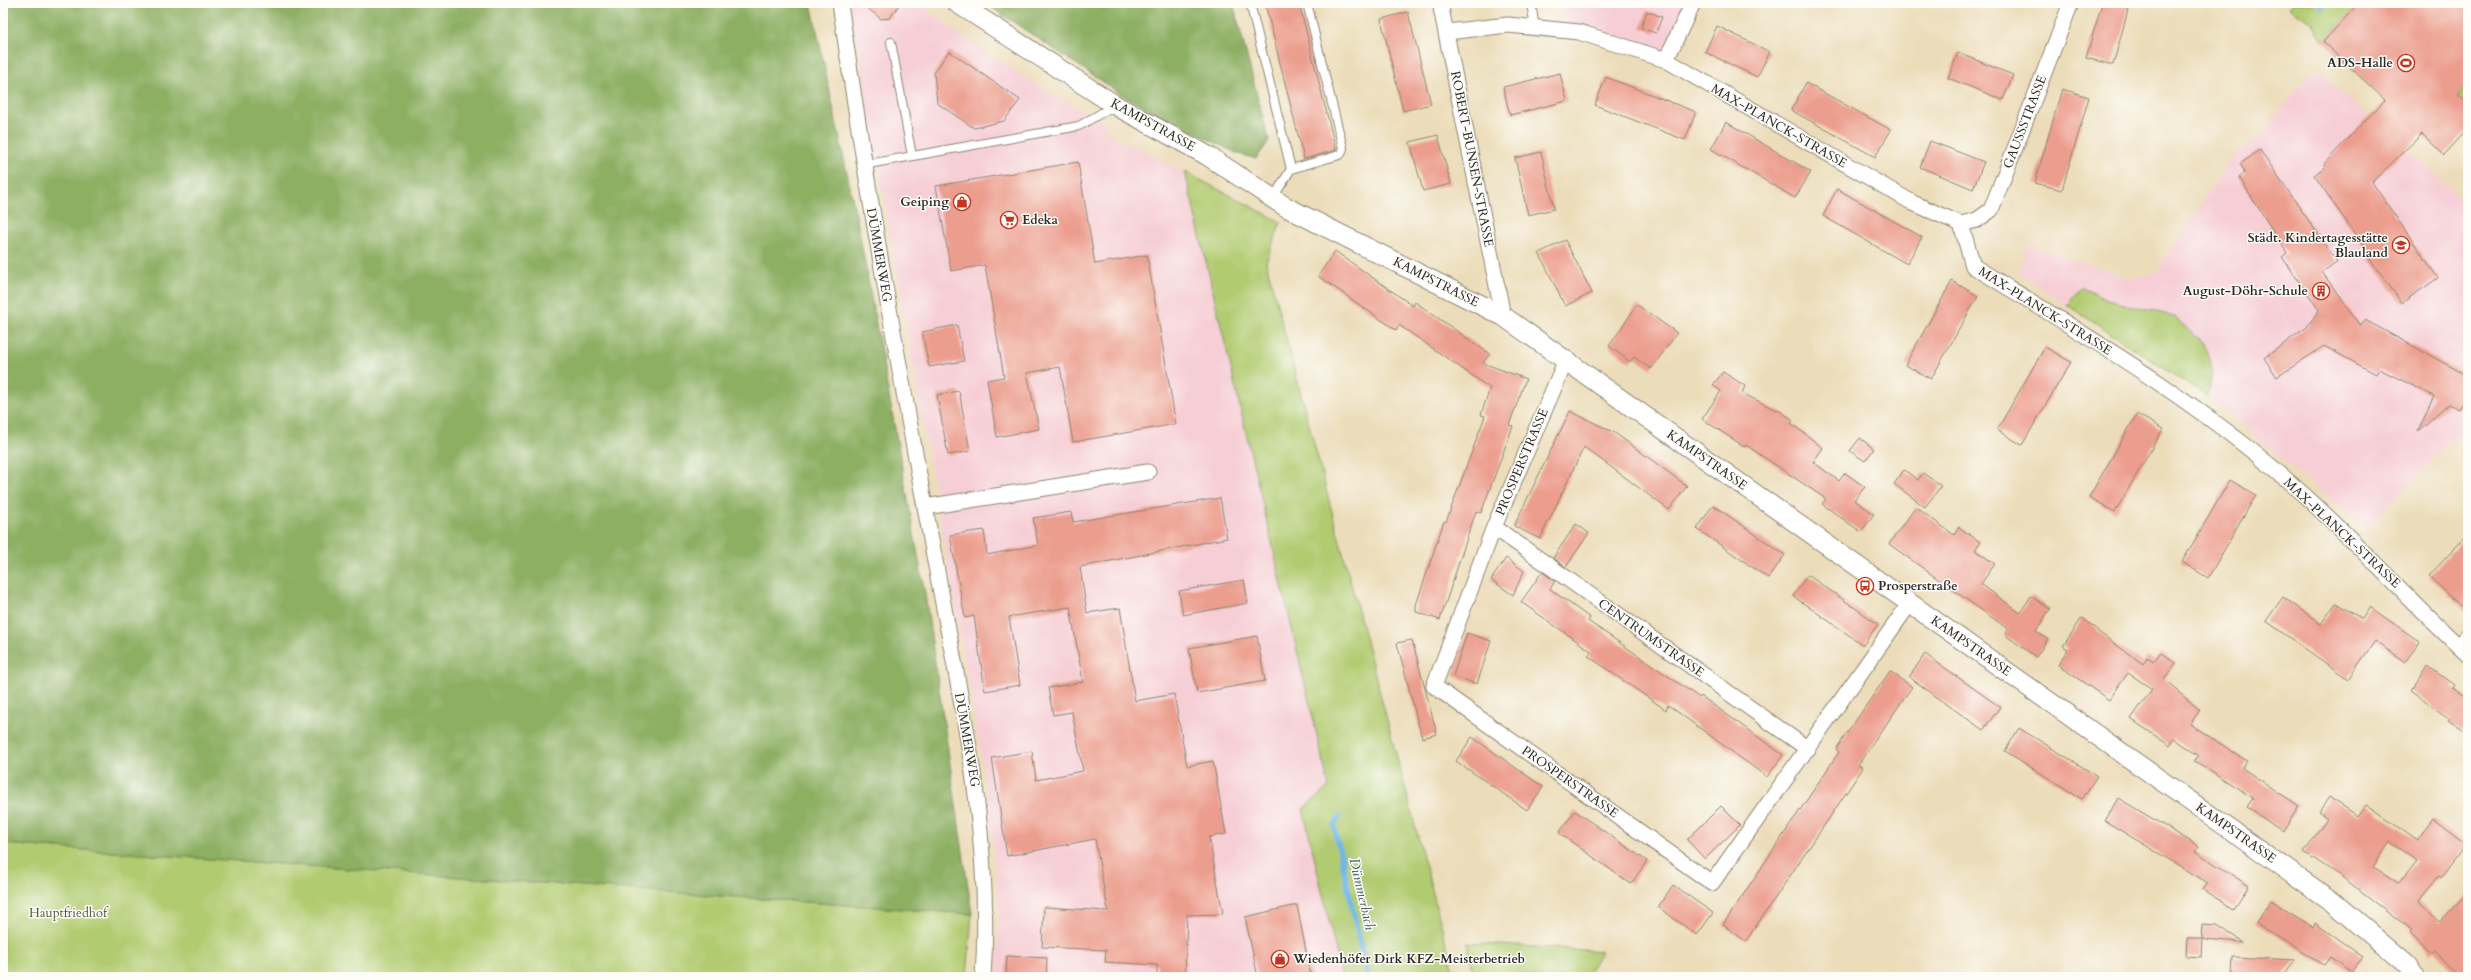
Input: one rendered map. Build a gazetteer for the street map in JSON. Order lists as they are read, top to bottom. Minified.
{"streets":{"street":["GAUSSSTRASSE","KAMPSTRASSE","MAX-PLANCK-STRASSE","ROBERT-BUNSEN-STRASSE","DÜMMERWEG","PROSPERSTRASSE","CENTRUMSTRASSE"]},"crossings":[["GAUSSSTRASSE","MAX-PLANCK-STRASSE"],["KAMPSTRASSE","ROBERT-BUNSEN-STRASSE"],["KAMPSTRASSE","PROSPERSTRASSE"],["MAX-PLANCK-STRASSE","ROBERT-BUNSEN-STRASSE"],["PROSPERSTRASSE","CENTRUMSTRASSE"]],"water":["Dümmerbach"],"parks":["Hauptfriedhof"],"places":{"sports":["ADS-Halle"],"shop":["Geiping","Wiedenhöfer Dirk KFZ-Meisterbetrieb"],"supermarket":["Edeka"],"school or university":["Städt. Kindertagesstätte Blauland"],"building":["August-Döhr-Schule"],"bus stop":["Prosperstraße"]}}
